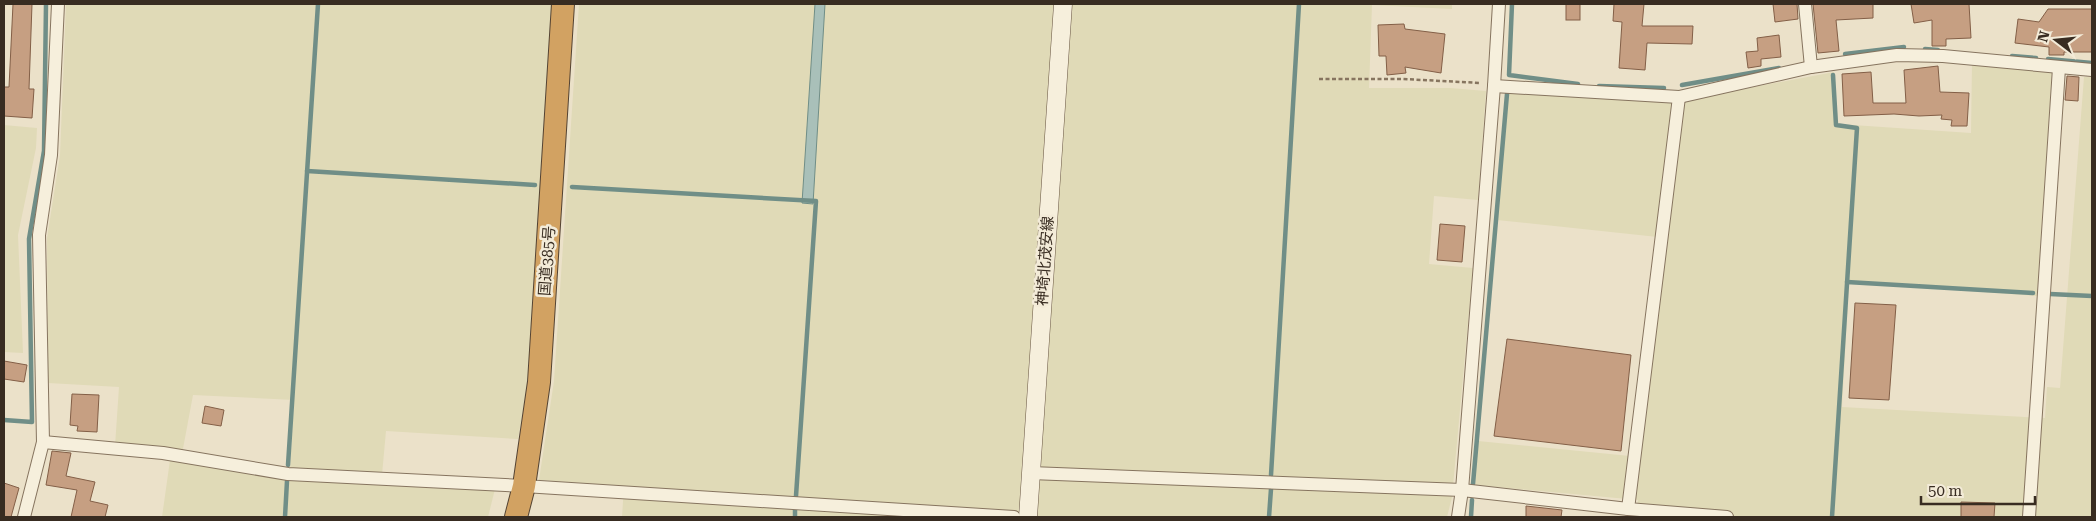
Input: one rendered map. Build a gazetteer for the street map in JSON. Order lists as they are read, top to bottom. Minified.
{"streets":{"highway":["国道385号"],"main road":["神埼北茂安線"]},"scale_bar":"50 m","north":"left"}
